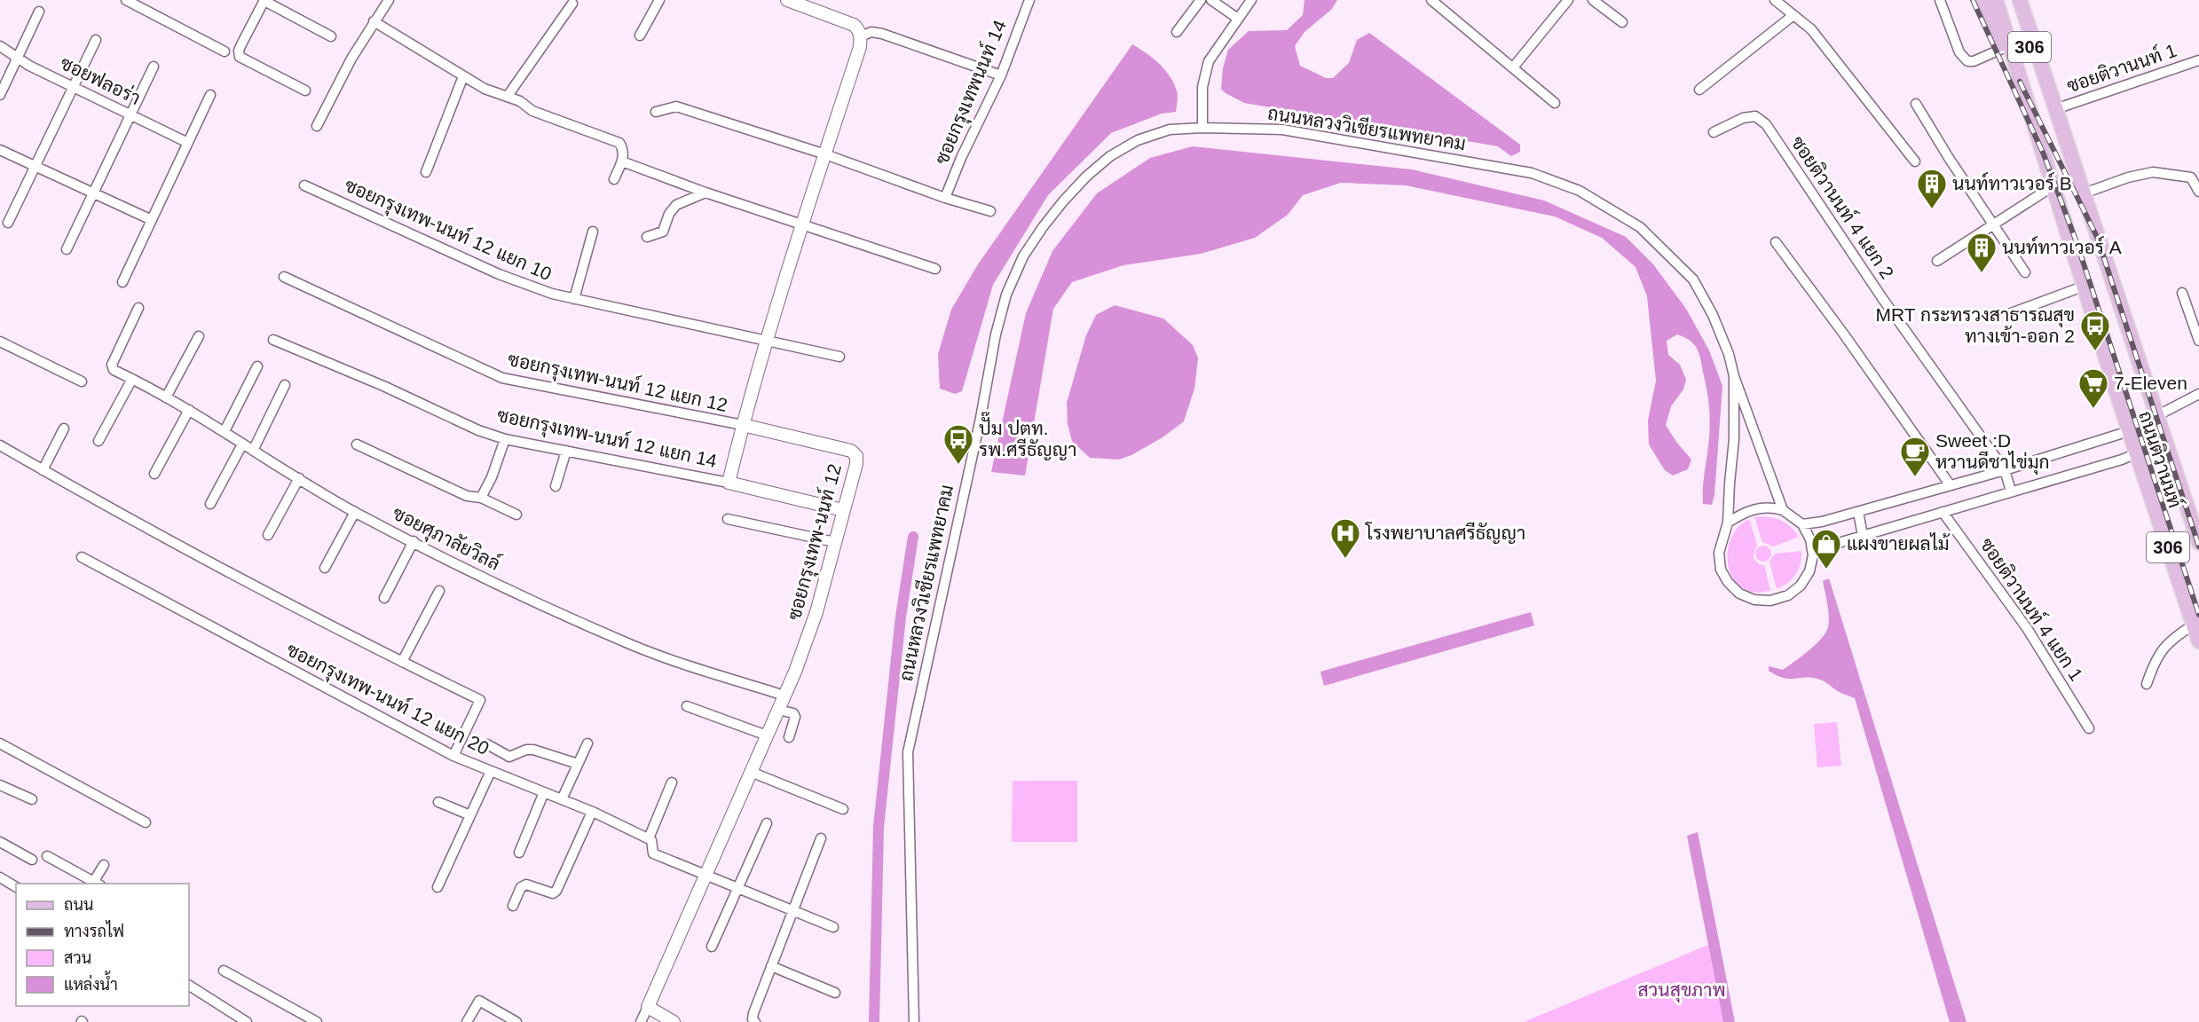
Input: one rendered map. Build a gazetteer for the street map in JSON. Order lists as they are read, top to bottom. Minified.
{"streets":{"main road":["306","ถนนติวานนท์"],"street":["ซอยติวานนท์ 1","ซอยฟลอร่า","ซอยกรุงเทพนนท์ 14","ถนนหลวงวิเชียรแพทยาคม","ซอยติวานนท์ 4 แยก 2","ซอยกรุงเทพ-นนท์ 12 แยก 10","ซอยกรุงเทพ-นนท์ 12 แยก 12","ซอยกรุงเทพ-นนท์ 12 แยก 14","ซอยศุภาลัยวิลล์","ซอยกรุงเทพ-นนท์ 12","ซอยติวานนท์ 4 แยก 1","ซอยกรุงเทพ-นนท์ 12 แยก 20"]},"crossings":[["ซอยติวานนท์ 1","ถนนติวานนท์"],["ซอยกรุงเทพ-นนท์ 12 แยก 12","ซอยกรุงเทพ-นนท์ 12 แยก 14"],["ซอยกรุงเทพ-นนท์ 12 แยก 12","ซอยกรุงเทพ-นนท์ 12"],["ซอยกรุงเทพ-นนท์ 12 แยก 14","ซอยกรุงเทพ-นนท์ 12"],["ซอยศุภาลัยวิลล์","ซอยกรุงเทพ-นนท์ 12"],["ซอยกรุงเทพ-นนท์ 12","ซอยกรุงเทพ-นนท์ 12 แยก 20"]],"parks":["สวนสุขภาพ"],"places":{"building":["นนท์ทาวเวอร์ B","นนท์ทาวเวอร์ A"],"bus stop":["MRT กระทรวงสาธารณสุข ทางเข้า-ออก 2","ปั๊ม ปตท. รพ.ศรีธัญญา"],"supermarket":["7-Eleven"],"cafe":["Sweet :D หวานดีชาไข่มุก"],"hospital":["โรงพยาบาลศรีธัญญา"],"shop":["แผงขายผลไม้"]},"legend":["ถนน","ทางรถไฟ","สวน","แหล่งน้ำ"]}
